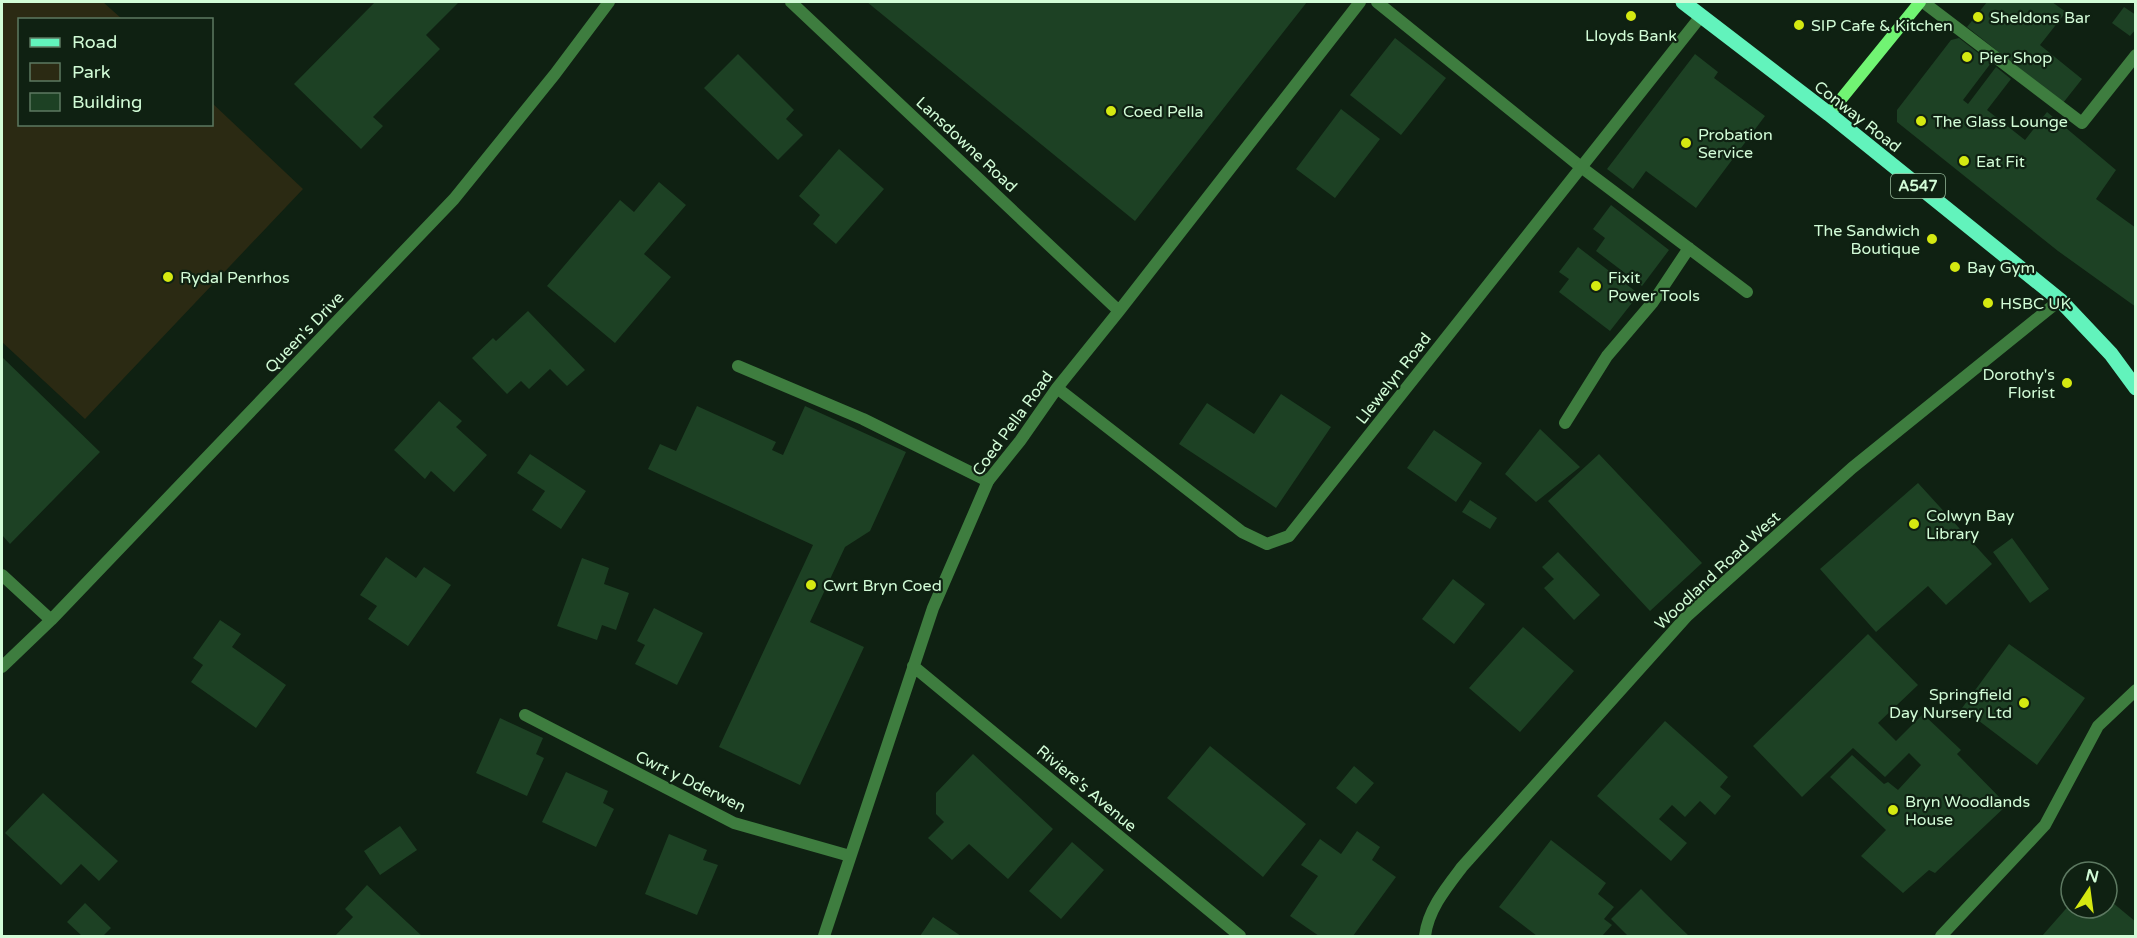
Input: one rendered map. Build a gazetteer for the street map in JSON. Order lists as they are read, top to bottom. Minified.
{"streets":{"main road":["Conway Road","A547"],"street":["Lansdowne Road","Queen's Drive","Llewelyn Road","Coed Pella Road","Woodland Road West","Cwrt y Dderwen","Riviere's Avenue"]},"crossings":[["Conway Road","Llewelyn Road"],["Conway Road","Woodland Road West"],["Lansdowne Road","Coed Pella Road"],["Llewelyn Road","Coed Pella Road"],["Coed Pella Road","Cwrt y Dderwen"],["Coed Pella Road","Riviere's Avenue"]],"places":["Lloyds Bank","Sheldons Bar","SIP Cafe & Kitchen","Pier Shop","Coed Pella","The Glass Lounge","Probation Service","Eat Fit","The Sandwich Boutique","Bay Gym","Rydal Penrhos","Fixit Power Tools","HSBC UK","Dorothy's Florist","Colwyn Bay Library","Cwrt Bryn Coed","Springfield Day Nursery Ltd","Bryn Woodlands House"],"legend":["Road","Park","Building"],"north":"top"}
